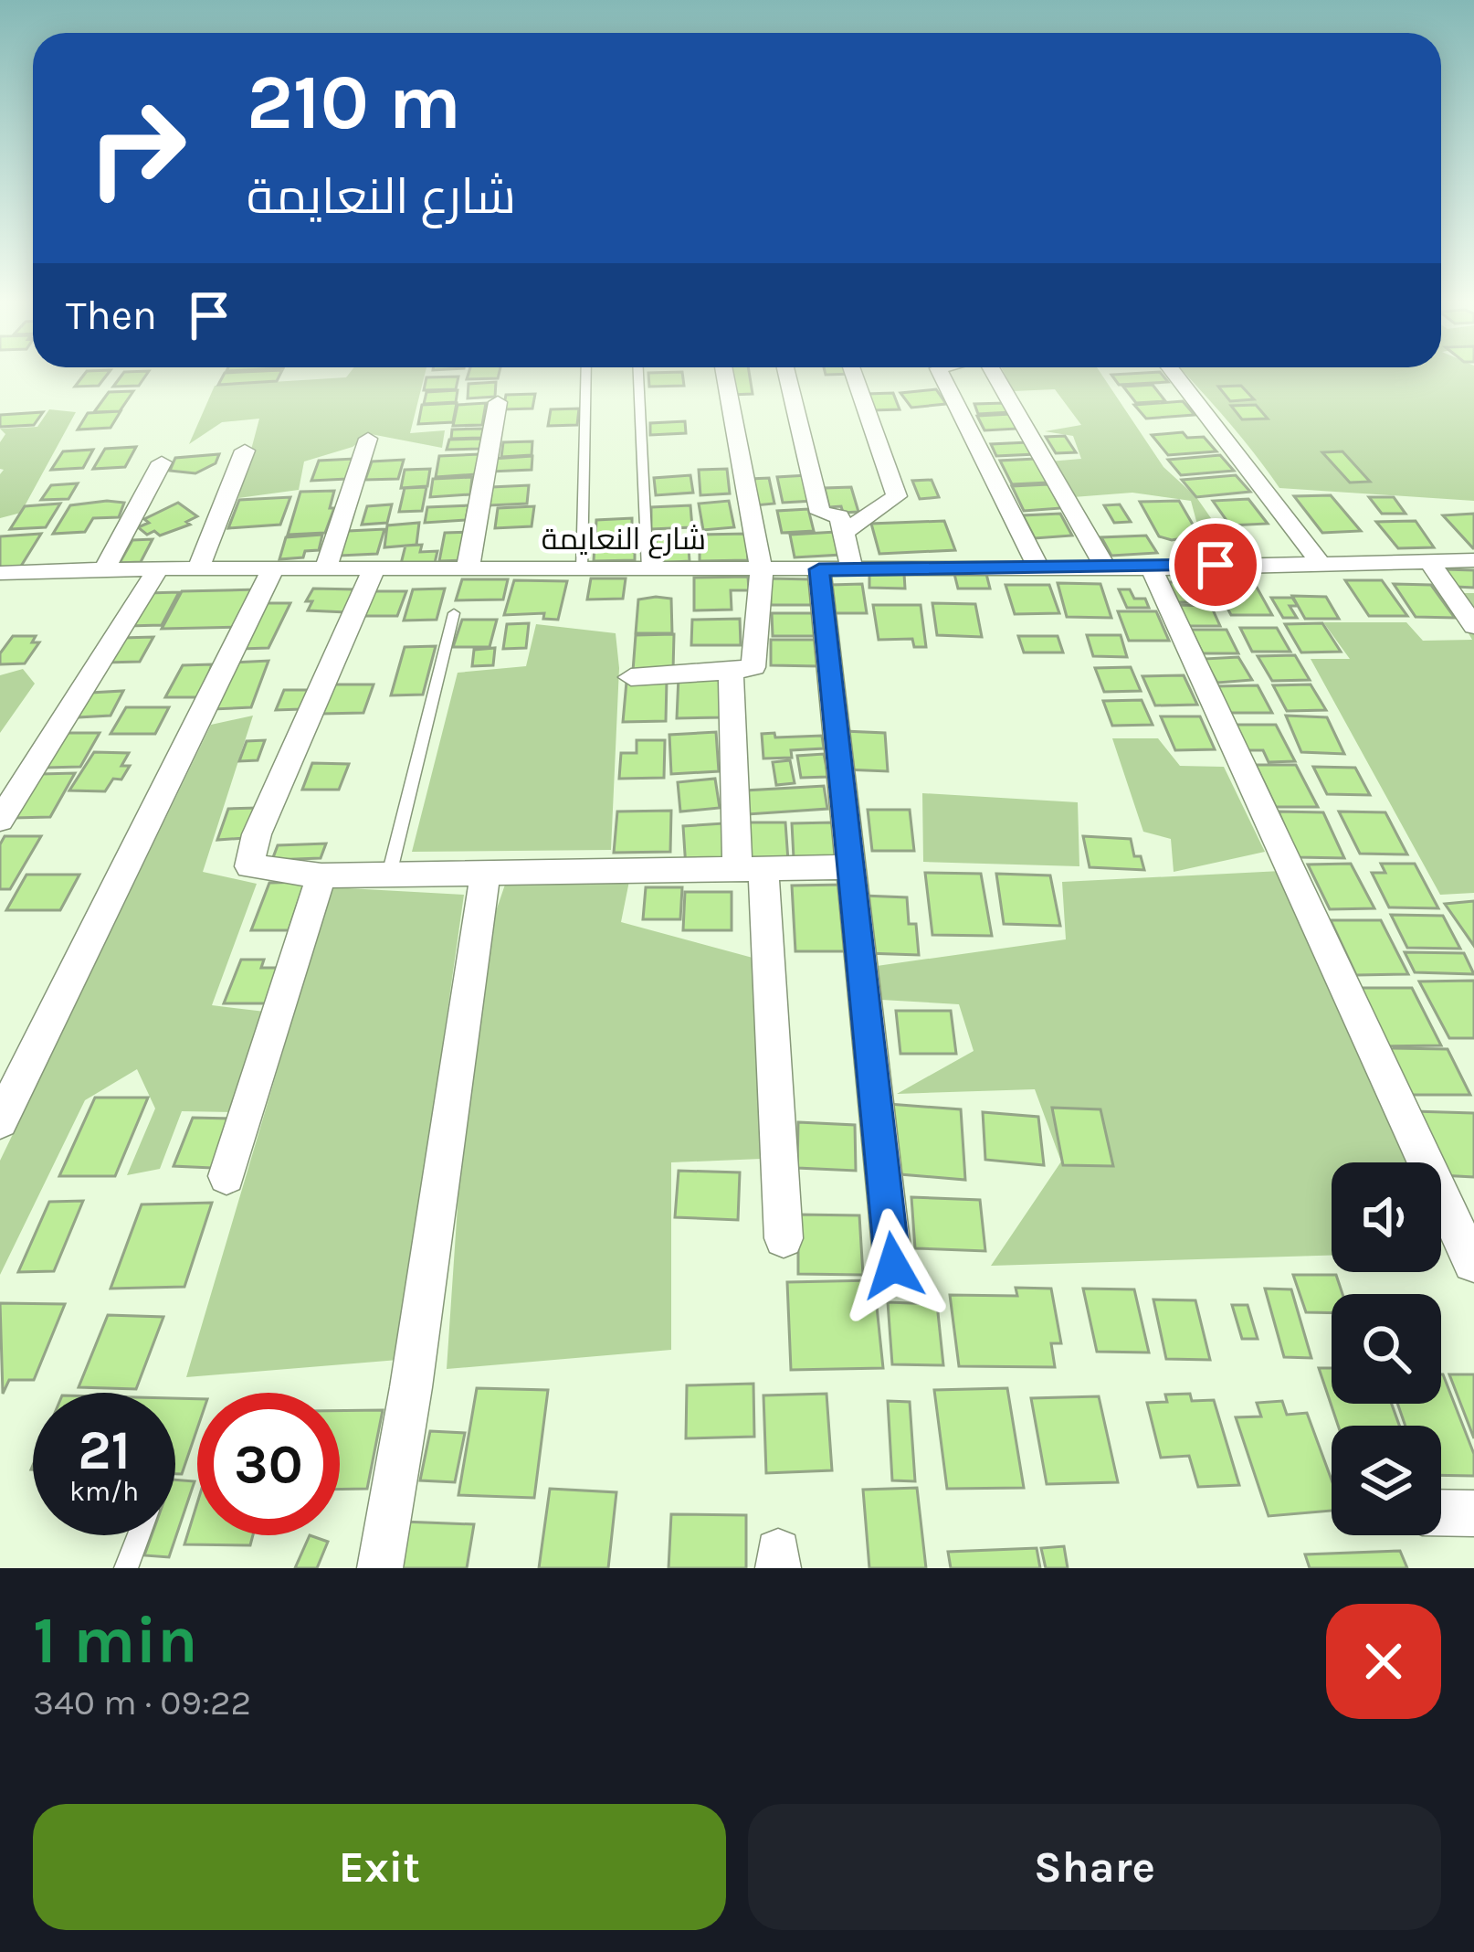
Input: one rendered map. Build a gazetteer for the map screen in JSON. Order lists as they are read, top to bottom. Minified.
{"streets":{"street":["شارع النعايمة"]},"page":{"turn":["210 m","شارع النعايمة"],"then":"Then","speed":"21 km/h","limit":"30","heading":["1 min","340 m · 09:22"],"buttons":["Exit","Share"]}}
